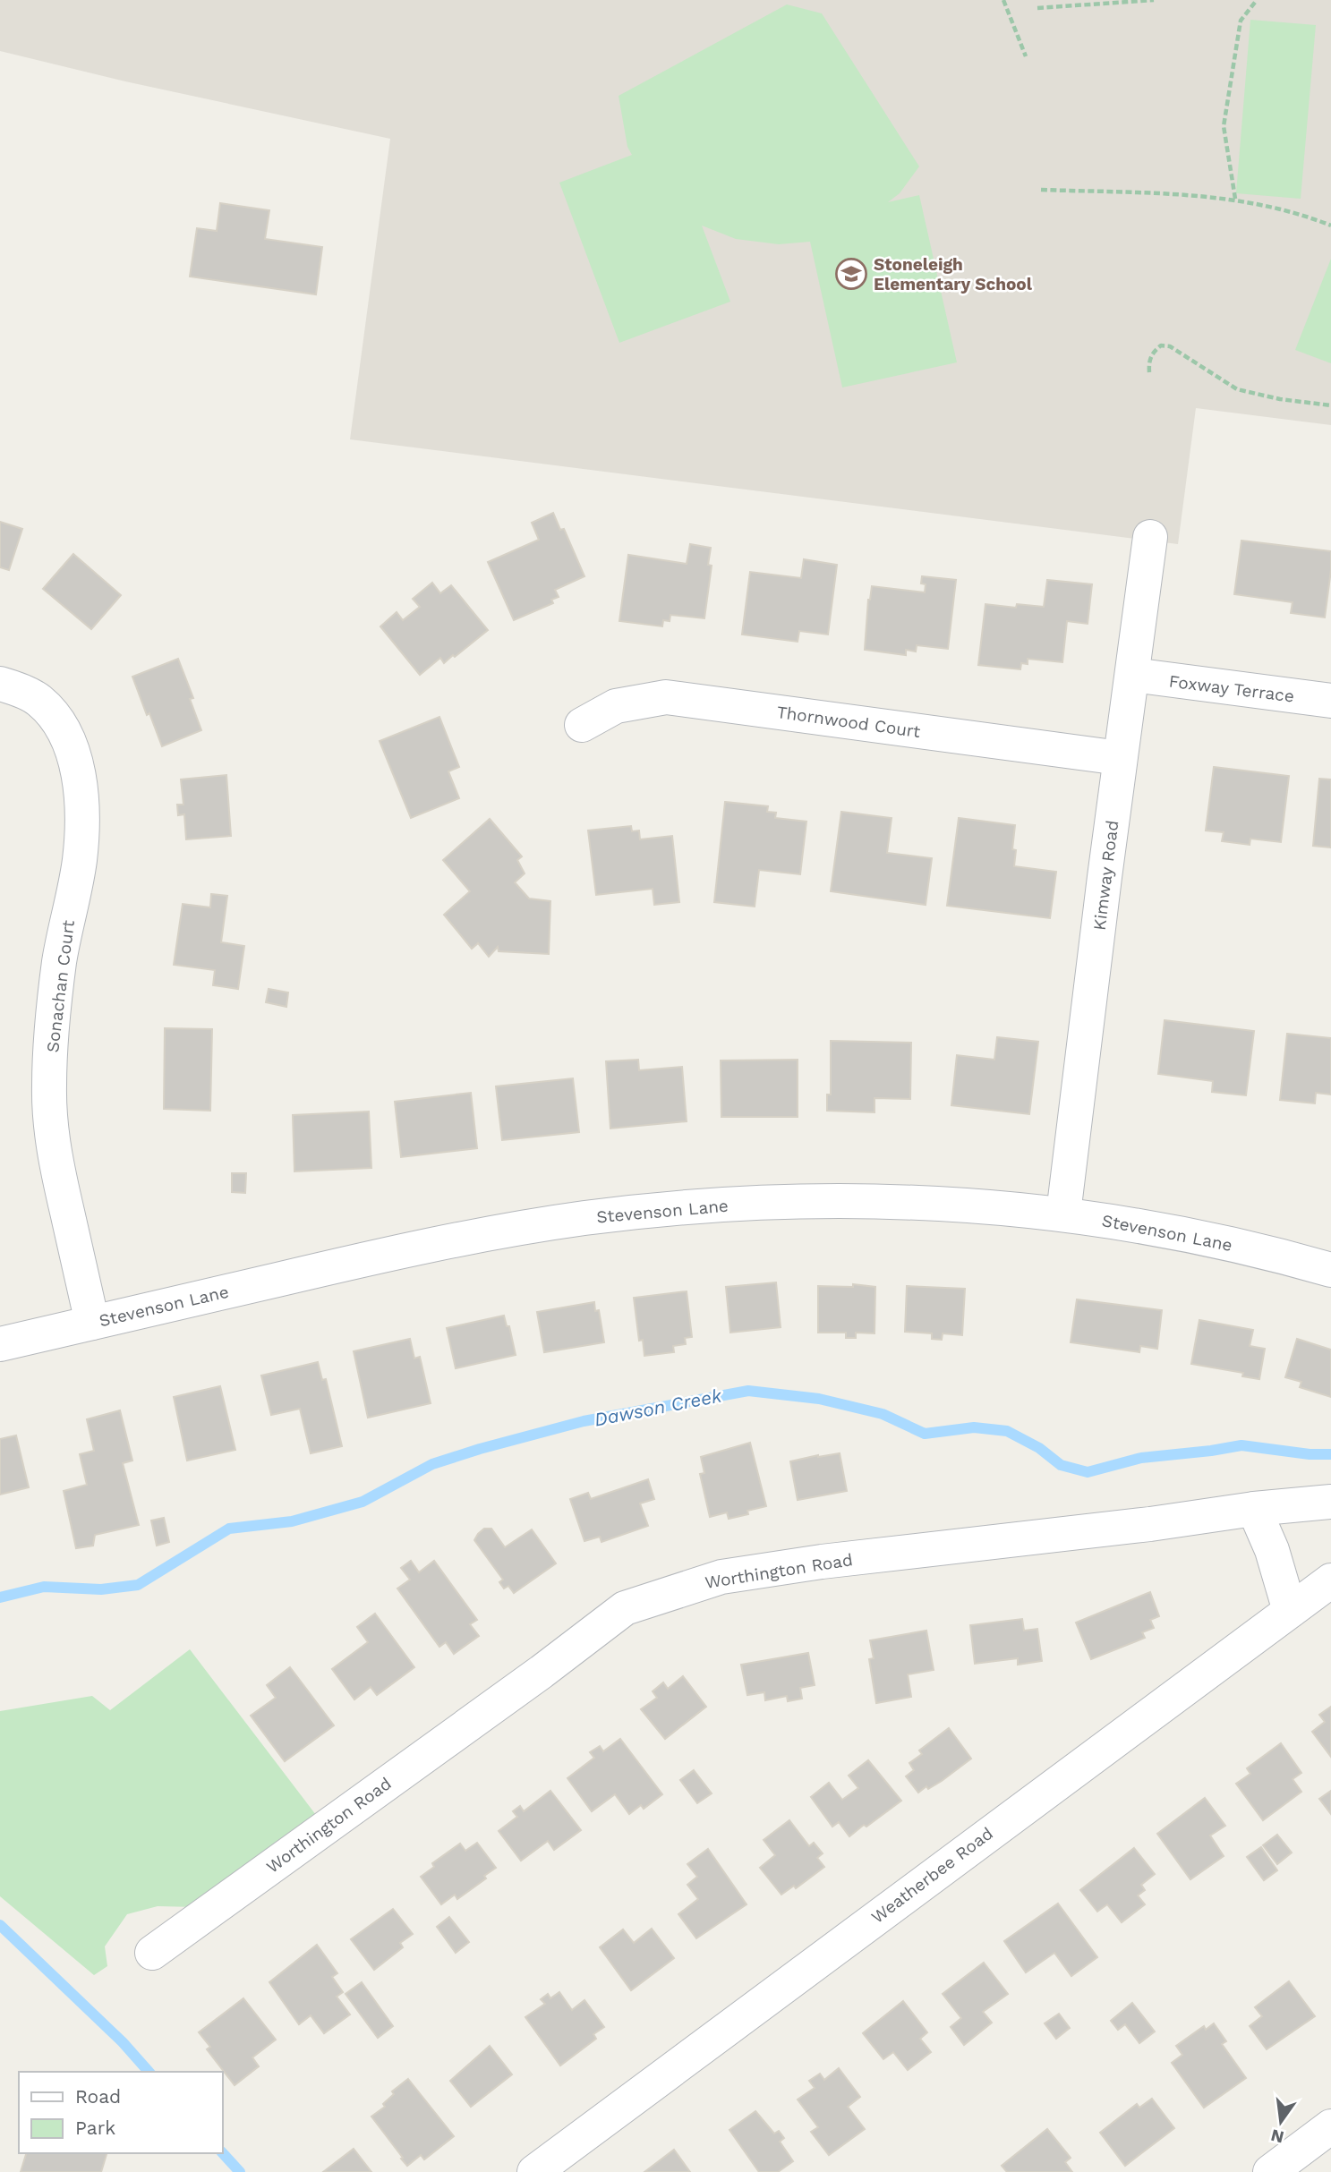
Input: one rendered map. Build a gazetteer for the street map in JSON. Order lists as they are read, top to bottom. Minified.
{"streets":{"street":["Foxway Terrace","Thornwood Court","Kimway Road","Sonachan Court","Stevenson Lane","Worthington Road","Weatherbee Road"]},"crossings":[["Foxway Terrace","Kimway Road"],["Thornwood Court","Kimway Road"],["Kimway Road","Stevenson Lane"],["Sonachan Court","Stevenson Lane"]],"water":["Dawson Creek"],"places":{"school or university":["Stoneleigh Elementary School"]},"legend":["Road","Park"],"north":"bottom"}
